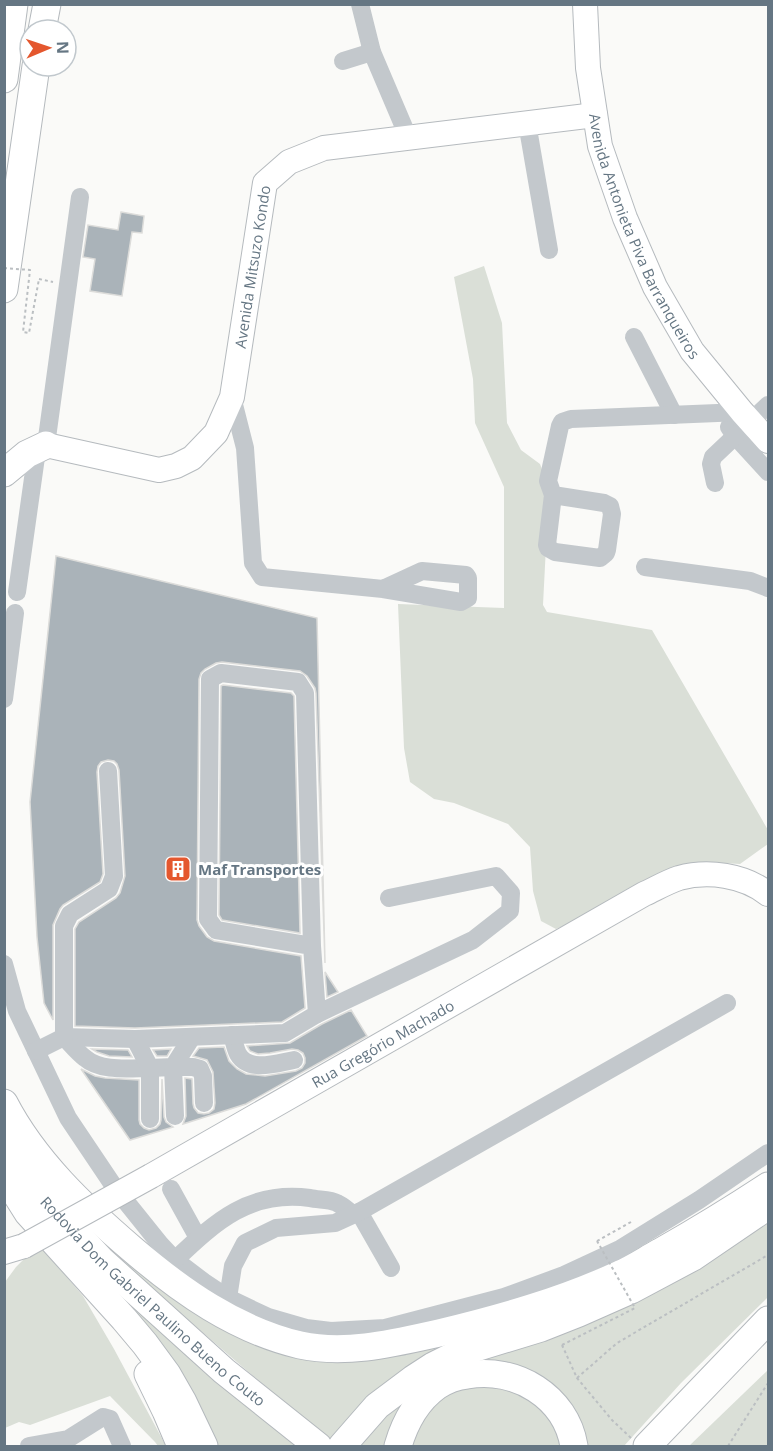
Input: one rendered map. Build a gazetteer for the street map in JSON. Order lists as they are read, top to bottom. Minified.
{"streets":{"highway":["Rodovia Dom Gabriel Paulino Bueno Couto"],"main road":["Avenida Antonieta Piva Barranqueiros","Avenida Mitsuzo Kondo","Rua Gregório Machado"]},"crossings":[["Avenida Antonieta Piva Barranqueiros","Avenida Mitsuzo Kondo"]],"places":{"building":["Maf Transportes"]},"north":"right"}
